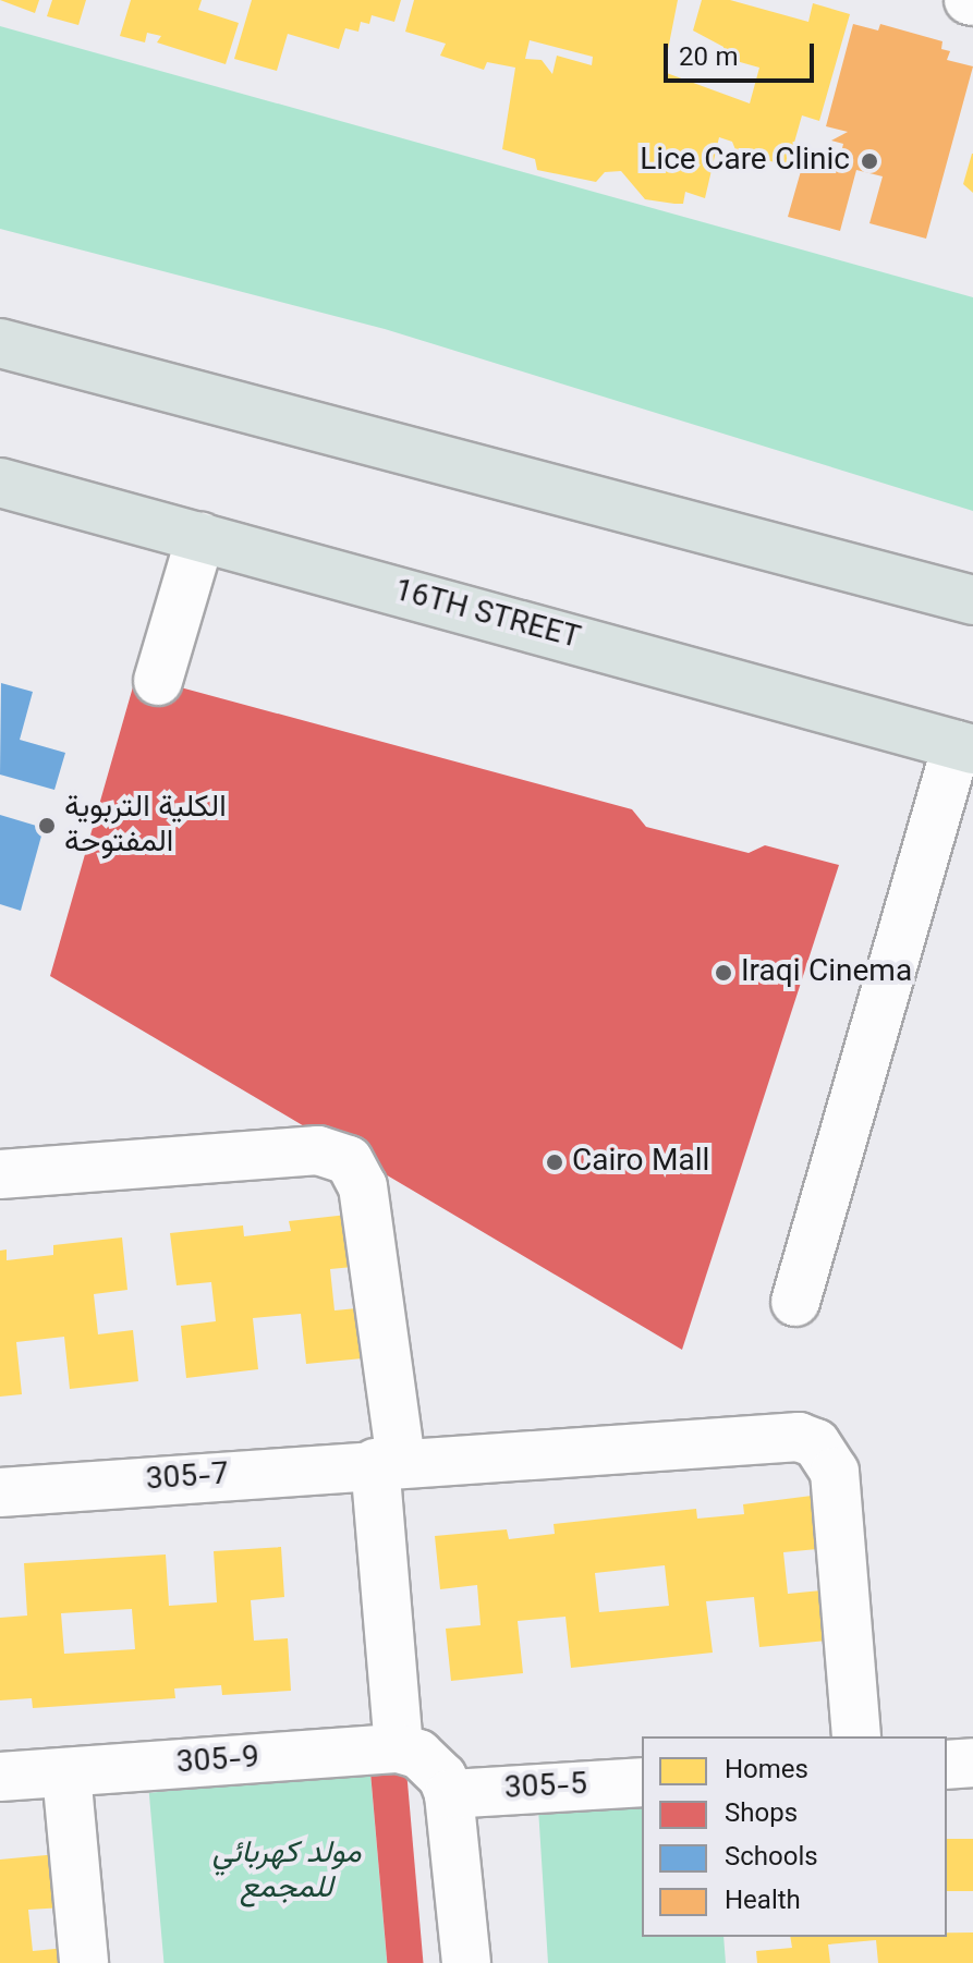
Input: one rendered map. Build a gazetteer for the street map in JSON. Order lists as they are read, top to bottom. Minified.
{"streets":{"main road":["16TH STREET"],"street":["305-7","305-9","305-5"]},"crossings":[["305-9","305-5"]],"parks":["مولد كهربائي للمجمع"],"places":["Lice Care Clinic","الكلية التربوية المفتوحة","Iraqi Cinema","Cairo Mall"],"legend":["Homes","Shops","Schools","Health"],"scale_bar":"20 m"}
